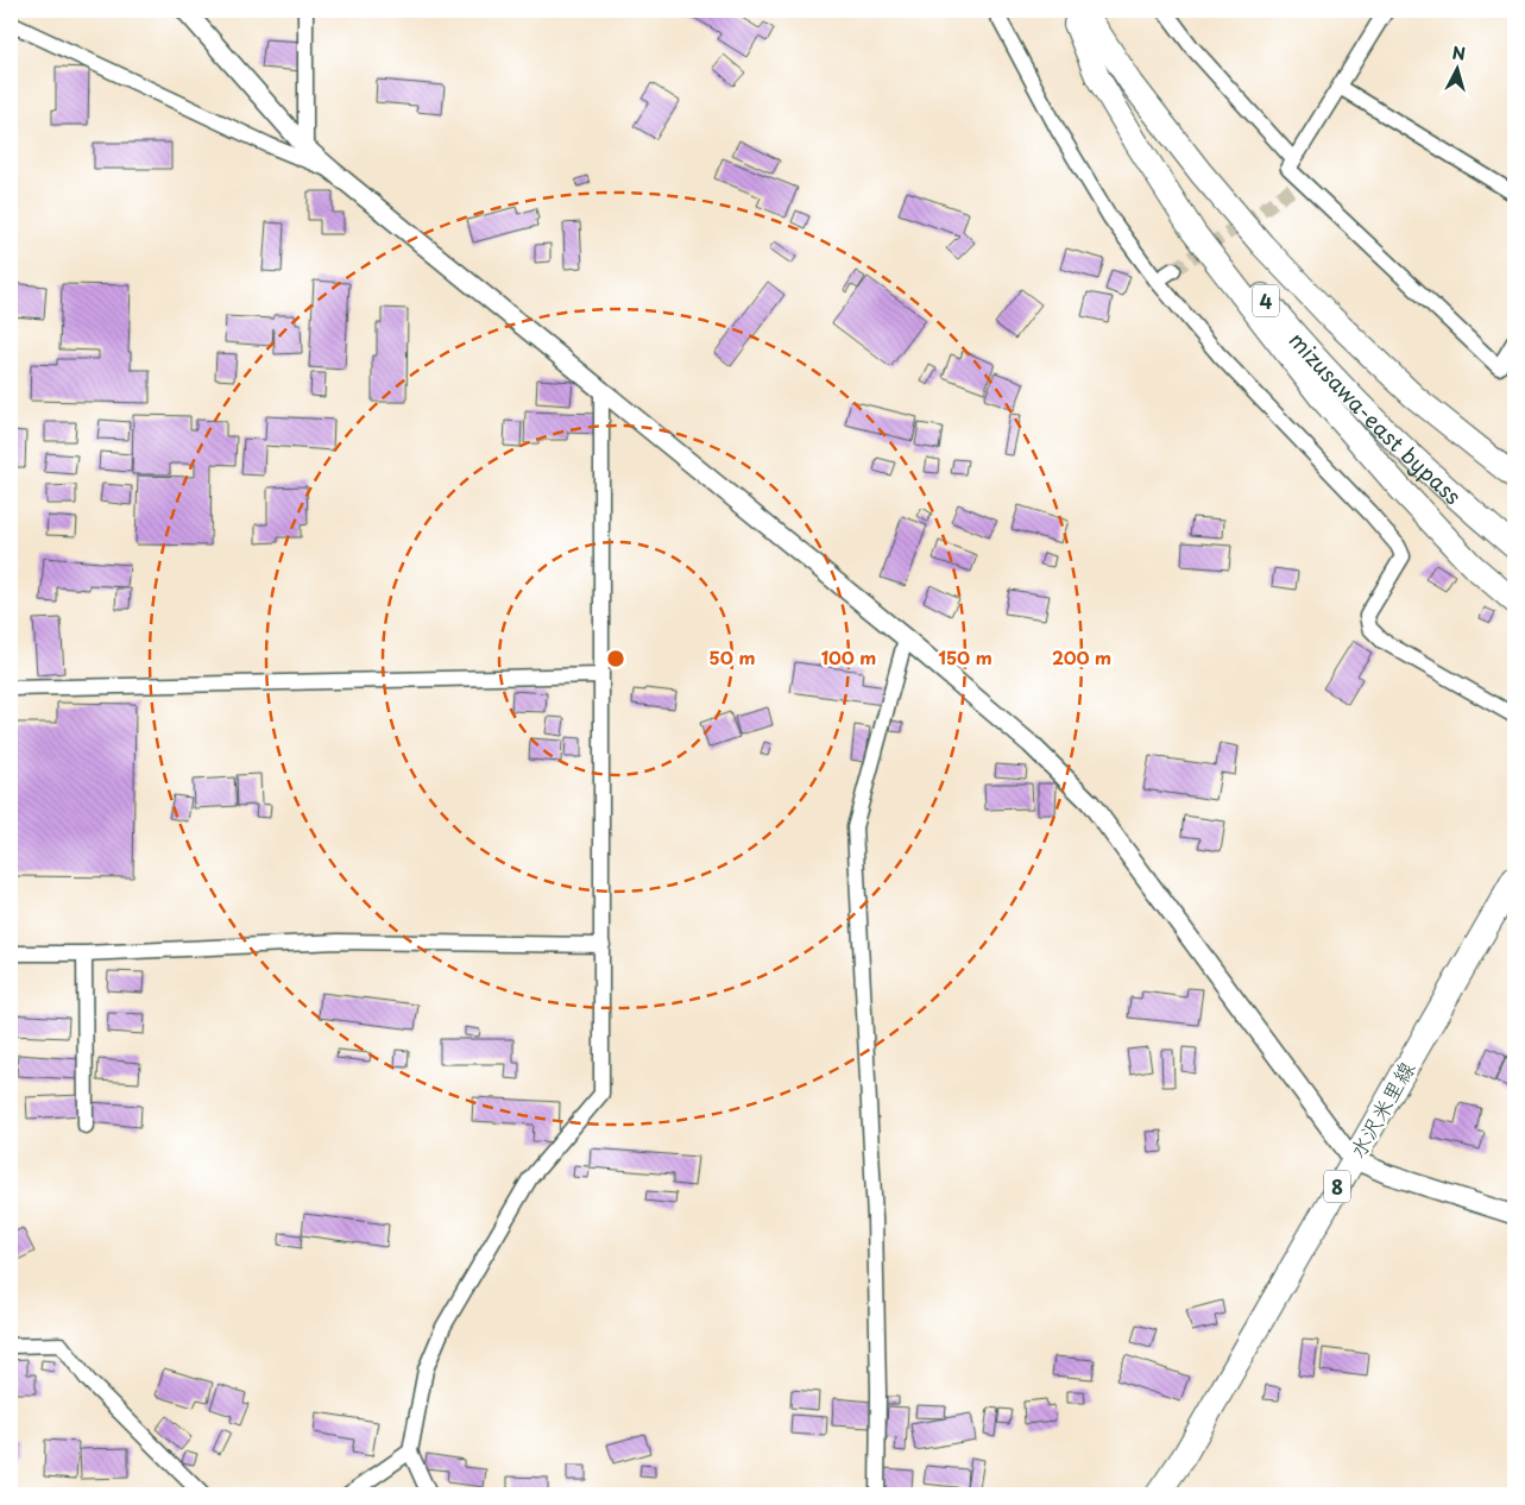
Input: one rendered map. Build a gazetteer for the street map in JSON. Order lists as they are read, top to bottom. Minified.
{"streets":{"main road":["4","mizusawa-east bypass","水沢米里線","8"]},"north":"top","rings":["50 m","100 m","150 m","200 m"]}
